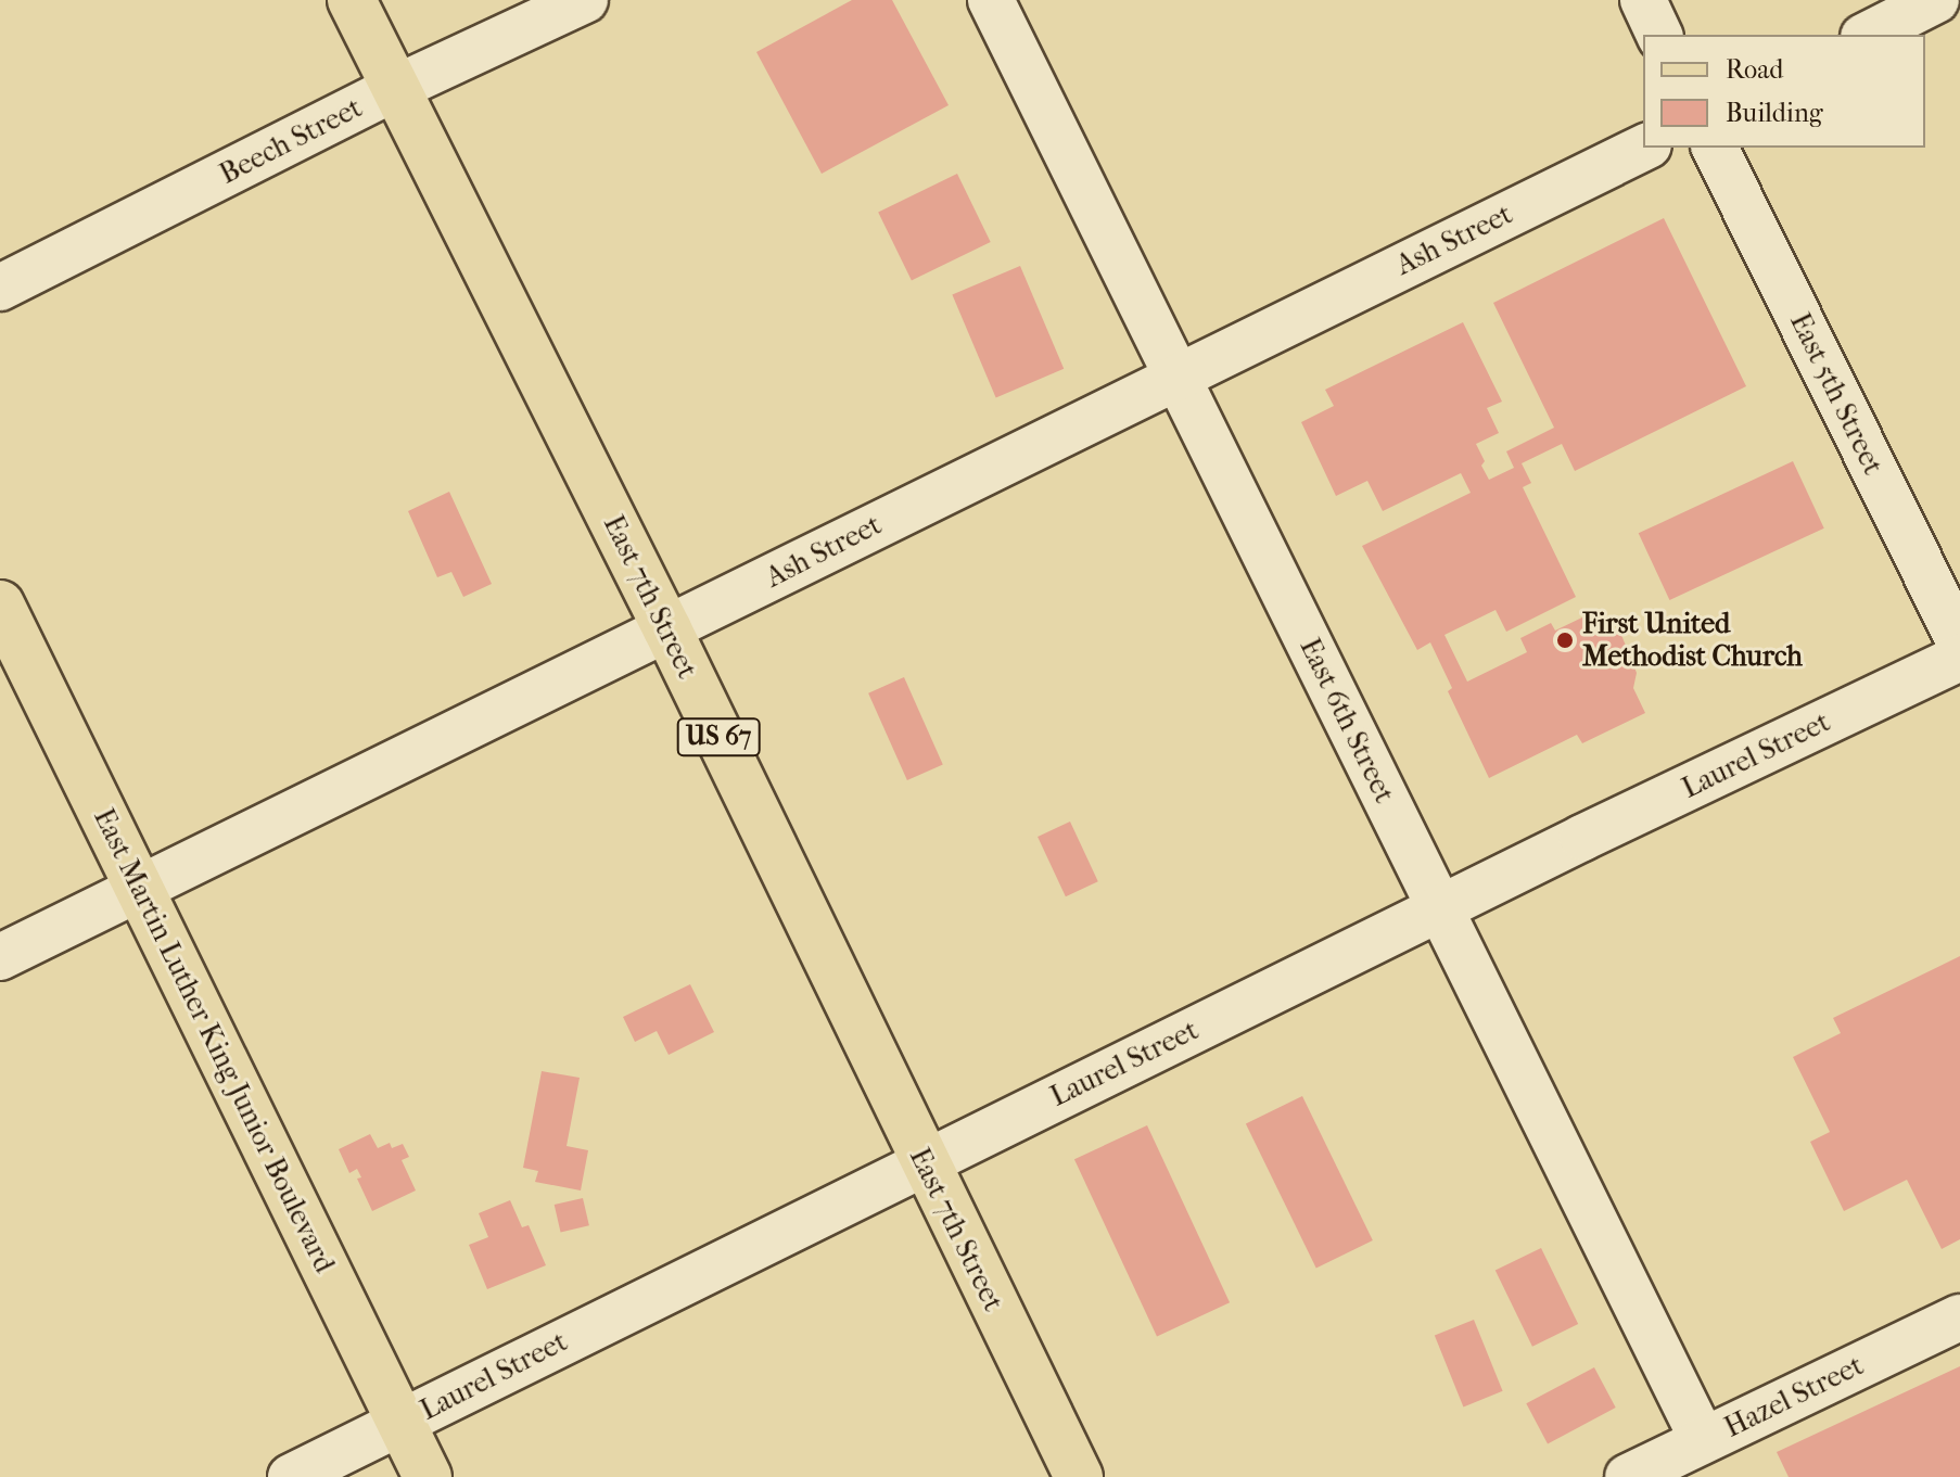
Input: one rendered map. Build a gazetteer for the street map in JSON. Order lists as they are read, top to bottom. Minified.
{"streets":{"main road":["East 7th Street","US 67","East Martin Luther King Junior Boulevard"],"street":["Beech Street","Ash Street","East 5th Street","East 6th Street","Laurel Street","Hazel Street"]},"crossings":[["Beech Street","East 7th Street"],["Ash Street","East 7th Street"],["Ash Street","East 6th Street"],["Ash Street","East Martin Luther King Junior Boulevard"],["East 7th Street","Laurel Street"],["East 6th Street","Laurel Street"],["East 6th Street","Hazel Street"],["Laurel Street","East Martin Luther King Junior Boulevard"]],"places":["First United Methodist Church"],"legend":["Road","Building"]}
